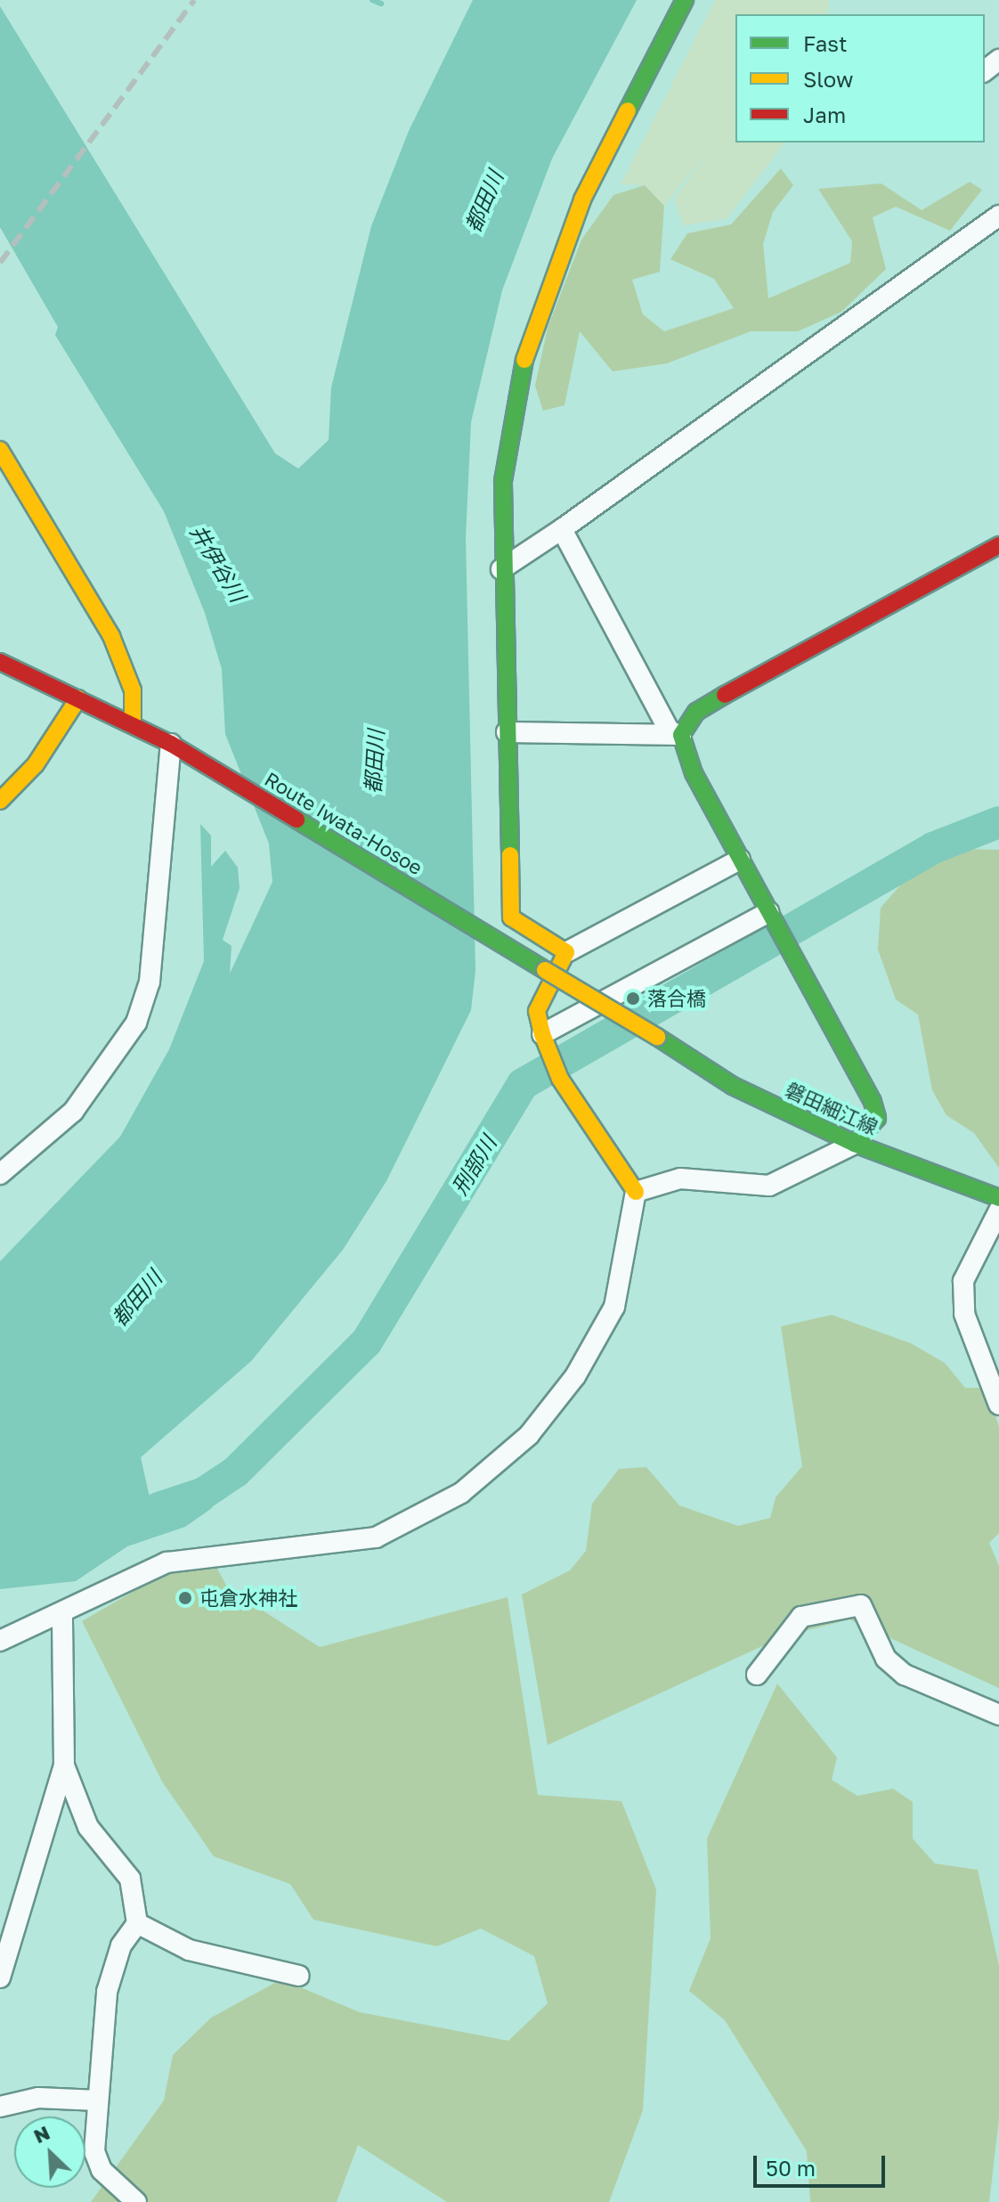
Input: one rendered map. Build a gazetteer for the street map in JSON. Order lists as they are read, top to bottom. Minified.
{"streets":{"street":["Route Iwata-Hosoe","磐田細江線"]},"crossings":[["Route Iwata-Hosoe","磐田細江線"]],"water":["都田川","井伊谷川","刑部川"],"places":["落合橋","屯倉水神社"],"legend":["Fast","Slow","Jam"],"scale_bar":"50 m","north":"top left"}
